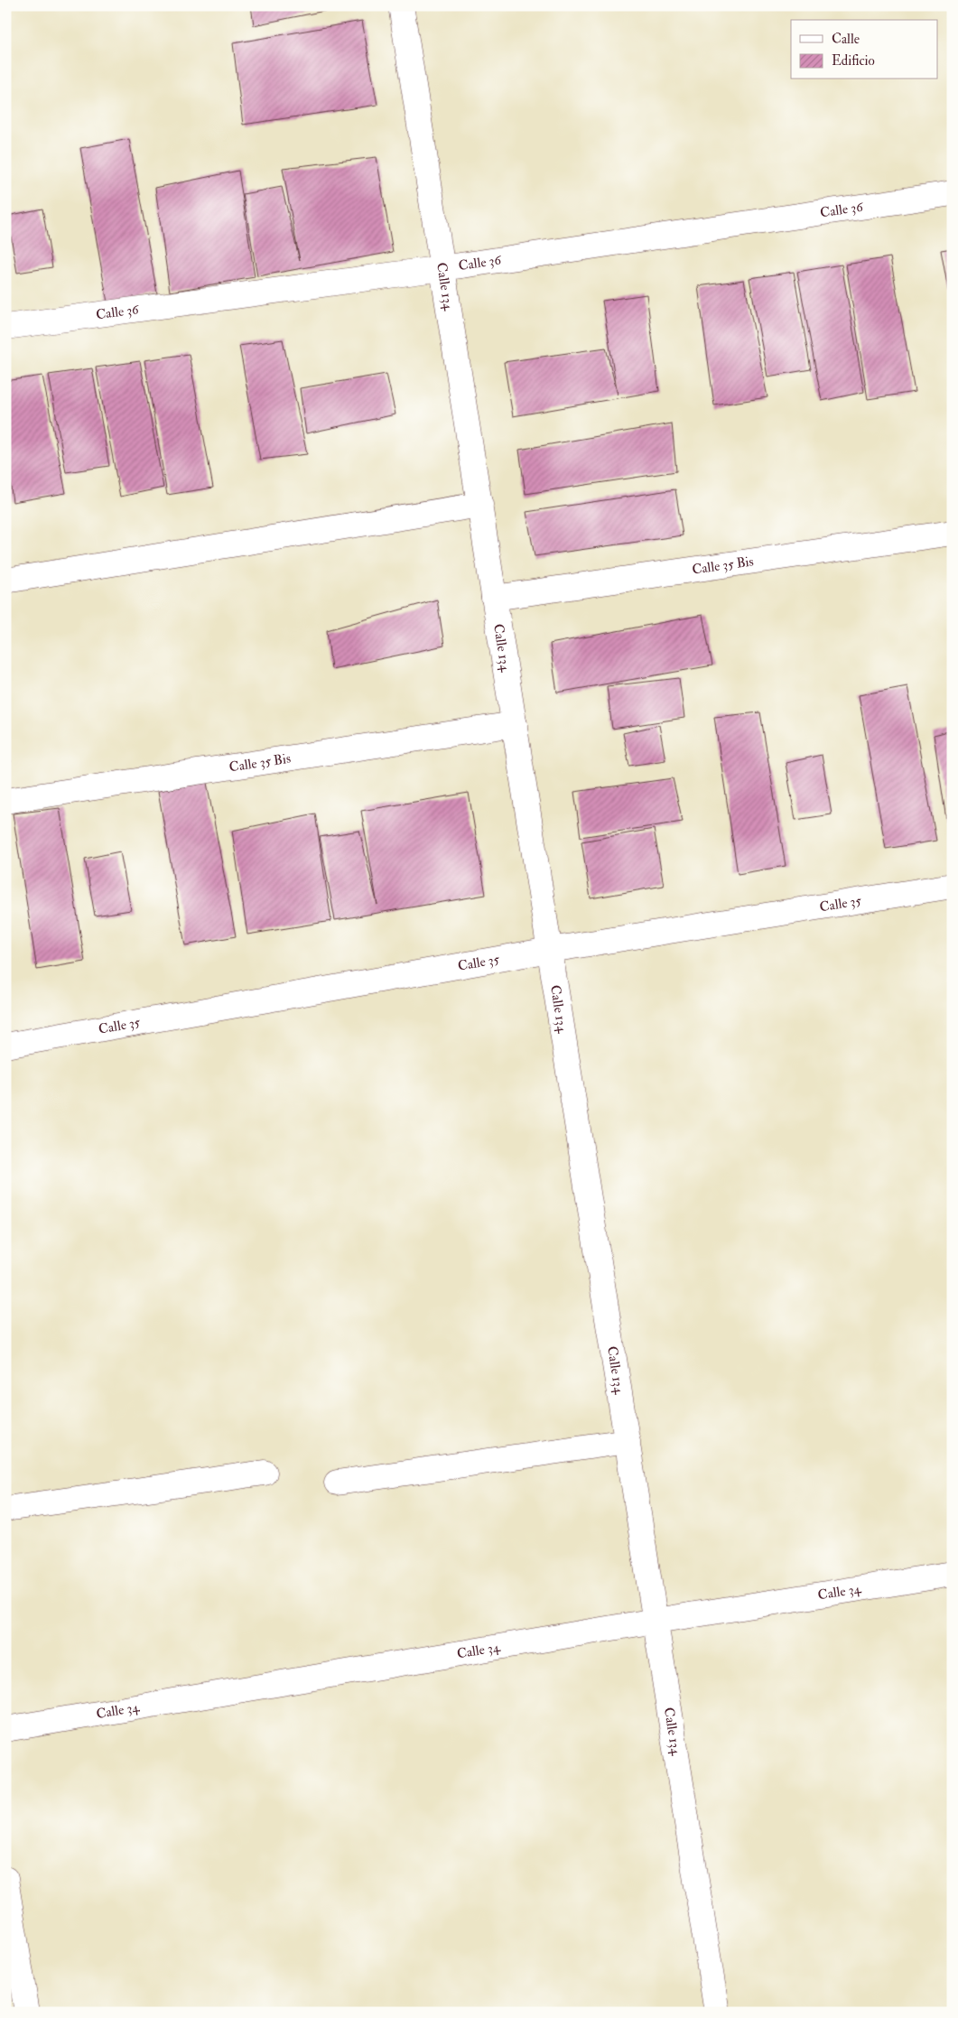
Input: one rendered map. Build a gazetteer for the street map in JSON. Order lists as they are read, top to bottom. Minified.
{"streets":{"street":["Calle 36","Calle 134","Calle 35 Bis","Calle 35","Calle 34"]},"crossings":[["Calle 36","Calle 134"],["Calle 134","Calle 35 Bis"],["Calle 134","Calle 35"],["Calle 134","Calle 34"]],"legend":["Calle","Edificio"]}
